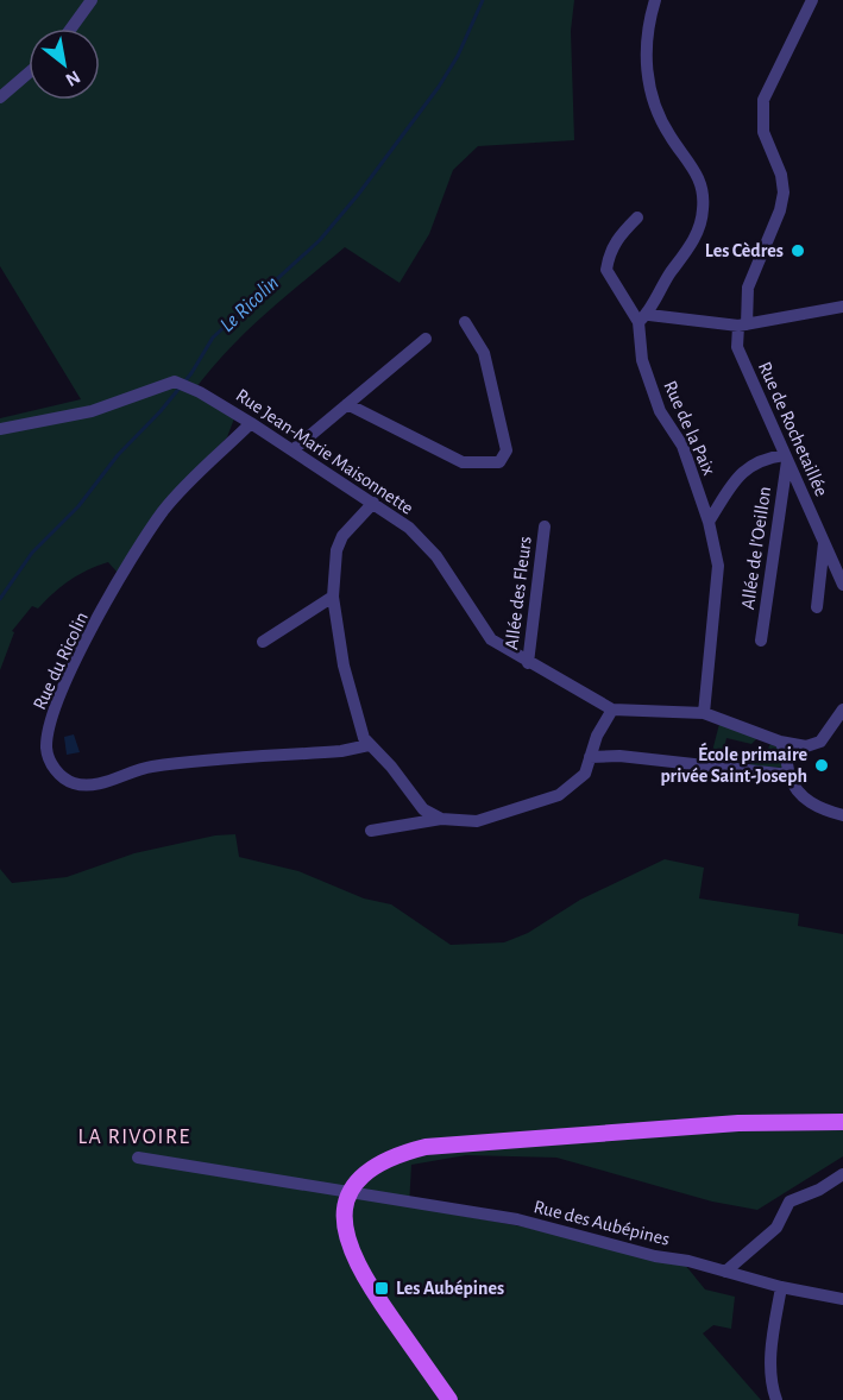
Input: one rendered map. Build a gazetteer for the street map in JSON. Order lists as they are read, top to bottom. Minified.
{"streets":{"street":["Rue de la Paix","Rue de Rochetaillée","Rue Jean-Marie Maisonnette","Allée de l'Oeillon","Allée des Fleurs","Rue du Ricolin","Rue des Aubépines"]},"crossings":[["Rue de la Paix","Rue Jean-Marie Maisonnette"],["Rue de Rochetaillée","Allée de l'Oeillon"],["Rue Jean-Marie Maisonnette","Allée des Fleurs"],["Rue Jean-Marie Maisonnette","Rue du Ricolin"]],"districts":["LA RIVOIRE"],"water":["Le Ricolin"],"places":{"other":["Les Cèdres","École primaire privée Saint-Joseph"],"transit":["Les Aubépines"]},"north":"bottom right"}
